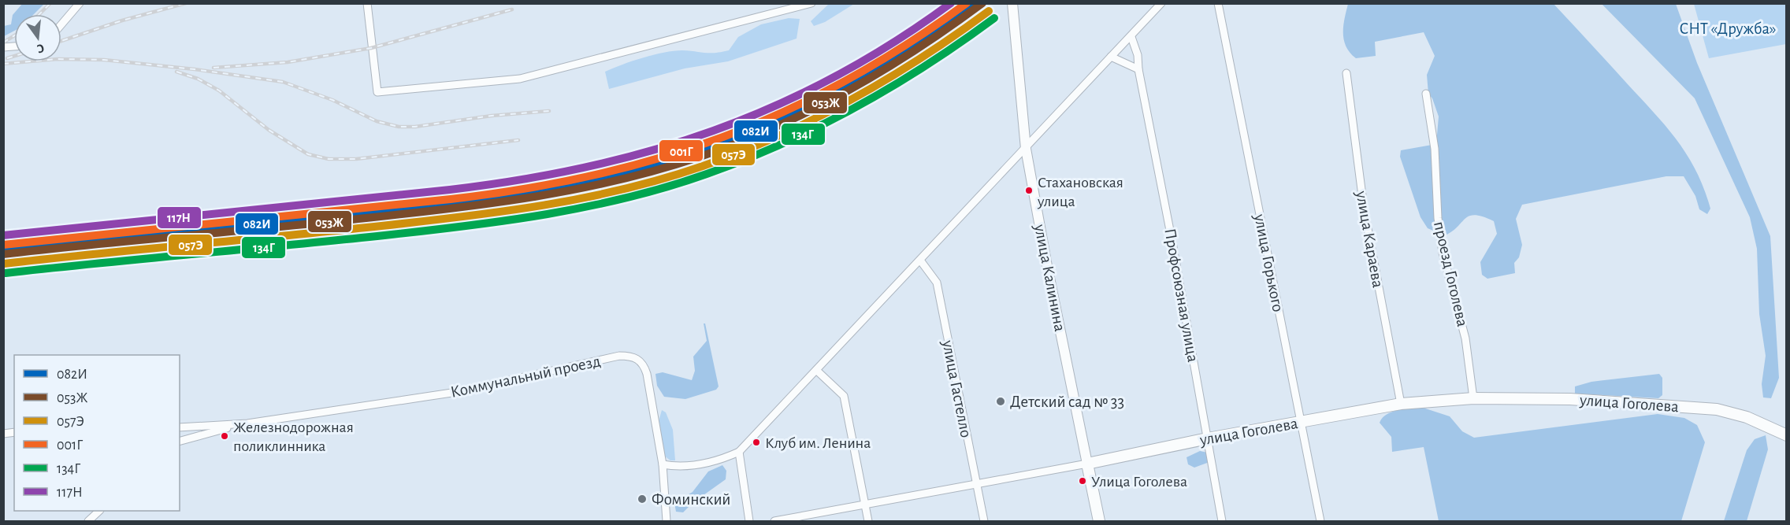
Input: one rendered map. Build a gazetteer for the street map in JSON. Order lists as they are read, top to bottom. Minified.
{"streets":{"main road":["улица Калинина","улица Гоголева"],"street":["улица Караева","улица Горького","проезд Гоголева","Профсоюзная улица","Коммунальный проезд","улица Гастелло"]},"crossings":[["улица Караева","улица Гоголева"],["улица Горького","улица Гоголева"],["проезд Гоголева","улица Гоголева"],["улица Калинина","улица Гоголева"],["Профсоюзная улица","улица Гоголева"],["улица Гастелло","улица Гоголева"]],"parks":["СНТ «Дружба»"],"places":["Стахановская улица","Детский сад № 33","Железнодорожная поликлинника","Клуб им. Ленина","Улица Гоголева","Фоминский"],"lines":["transit line 082И","transit line 053Ж","transit line 001Г","transit line 117Н","transit line 057Э","transit line 134Г"],"legend":["082И","053Ж","057Э","001Г","134Г","117Н"],"north":"bottom"}
